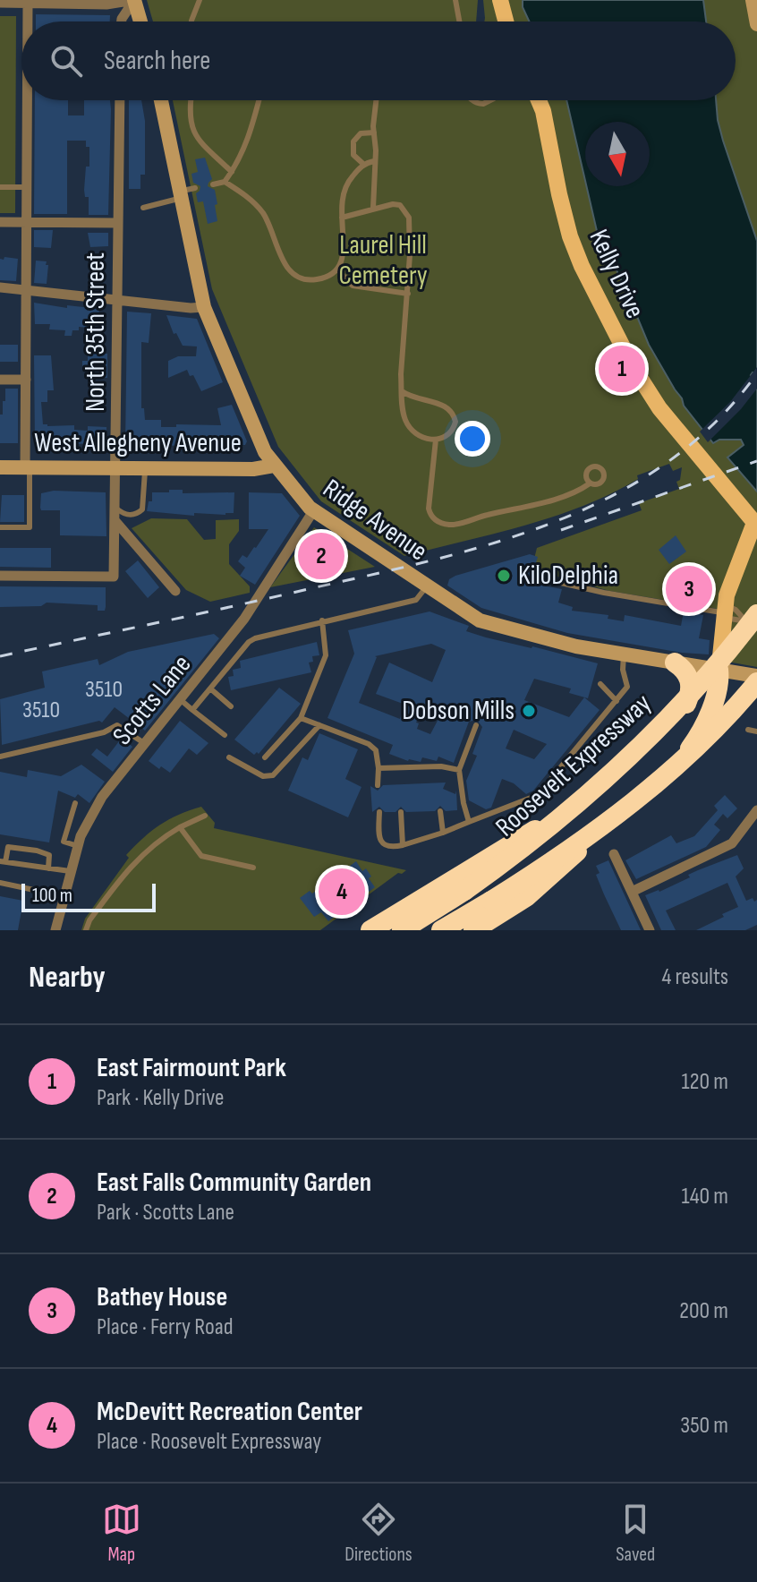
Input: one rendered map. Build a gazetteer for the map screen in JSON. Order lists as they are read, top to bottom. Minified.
{"streets":{"highway":["Roosevelt Expressway"],"main road":["Kelly Drive","West Allegheny Avenue","Ridge Avenue"],"street":["North 35th Street","Scotts Lane"]},"crossings":[["North 35th Street","West Allegheny Avenue"],["West Allegheny Avenue","Ridge Avenue"],["Ridge Avenue","Scotts Lane"],["Ridge Avenue","Roosevelt Expressway"]],"parks":["Laurel Hill Cemetery"],"places":["KiloDelphia","Dobson Mills"],"house_numbers":["3510","3510"],"scale_bar":"100 m","north":"bottom","page":{"search":"Search here","pins":["1","2","3","4"],"scale":"100 m","heading":["Nearby","4 results"],"list":[{"mark":"1","name":"East Fairmount Park","note":"Park · Kelly Drive","value":"120 m"},{"mark":"2","name":"East Falls Community Garden","note":"Park · Scotts Lane","value":"140 m"},{"mark":"3","name":"Bathey House","note":"Place · Ferry Road","value":"200 m"},{"mark":"4","name":"McDevitt Recreation Center","note":"Place · Roosevelt Expressway","value":"350 m"}],"nav":["Map","Directions","Saved"]}}
